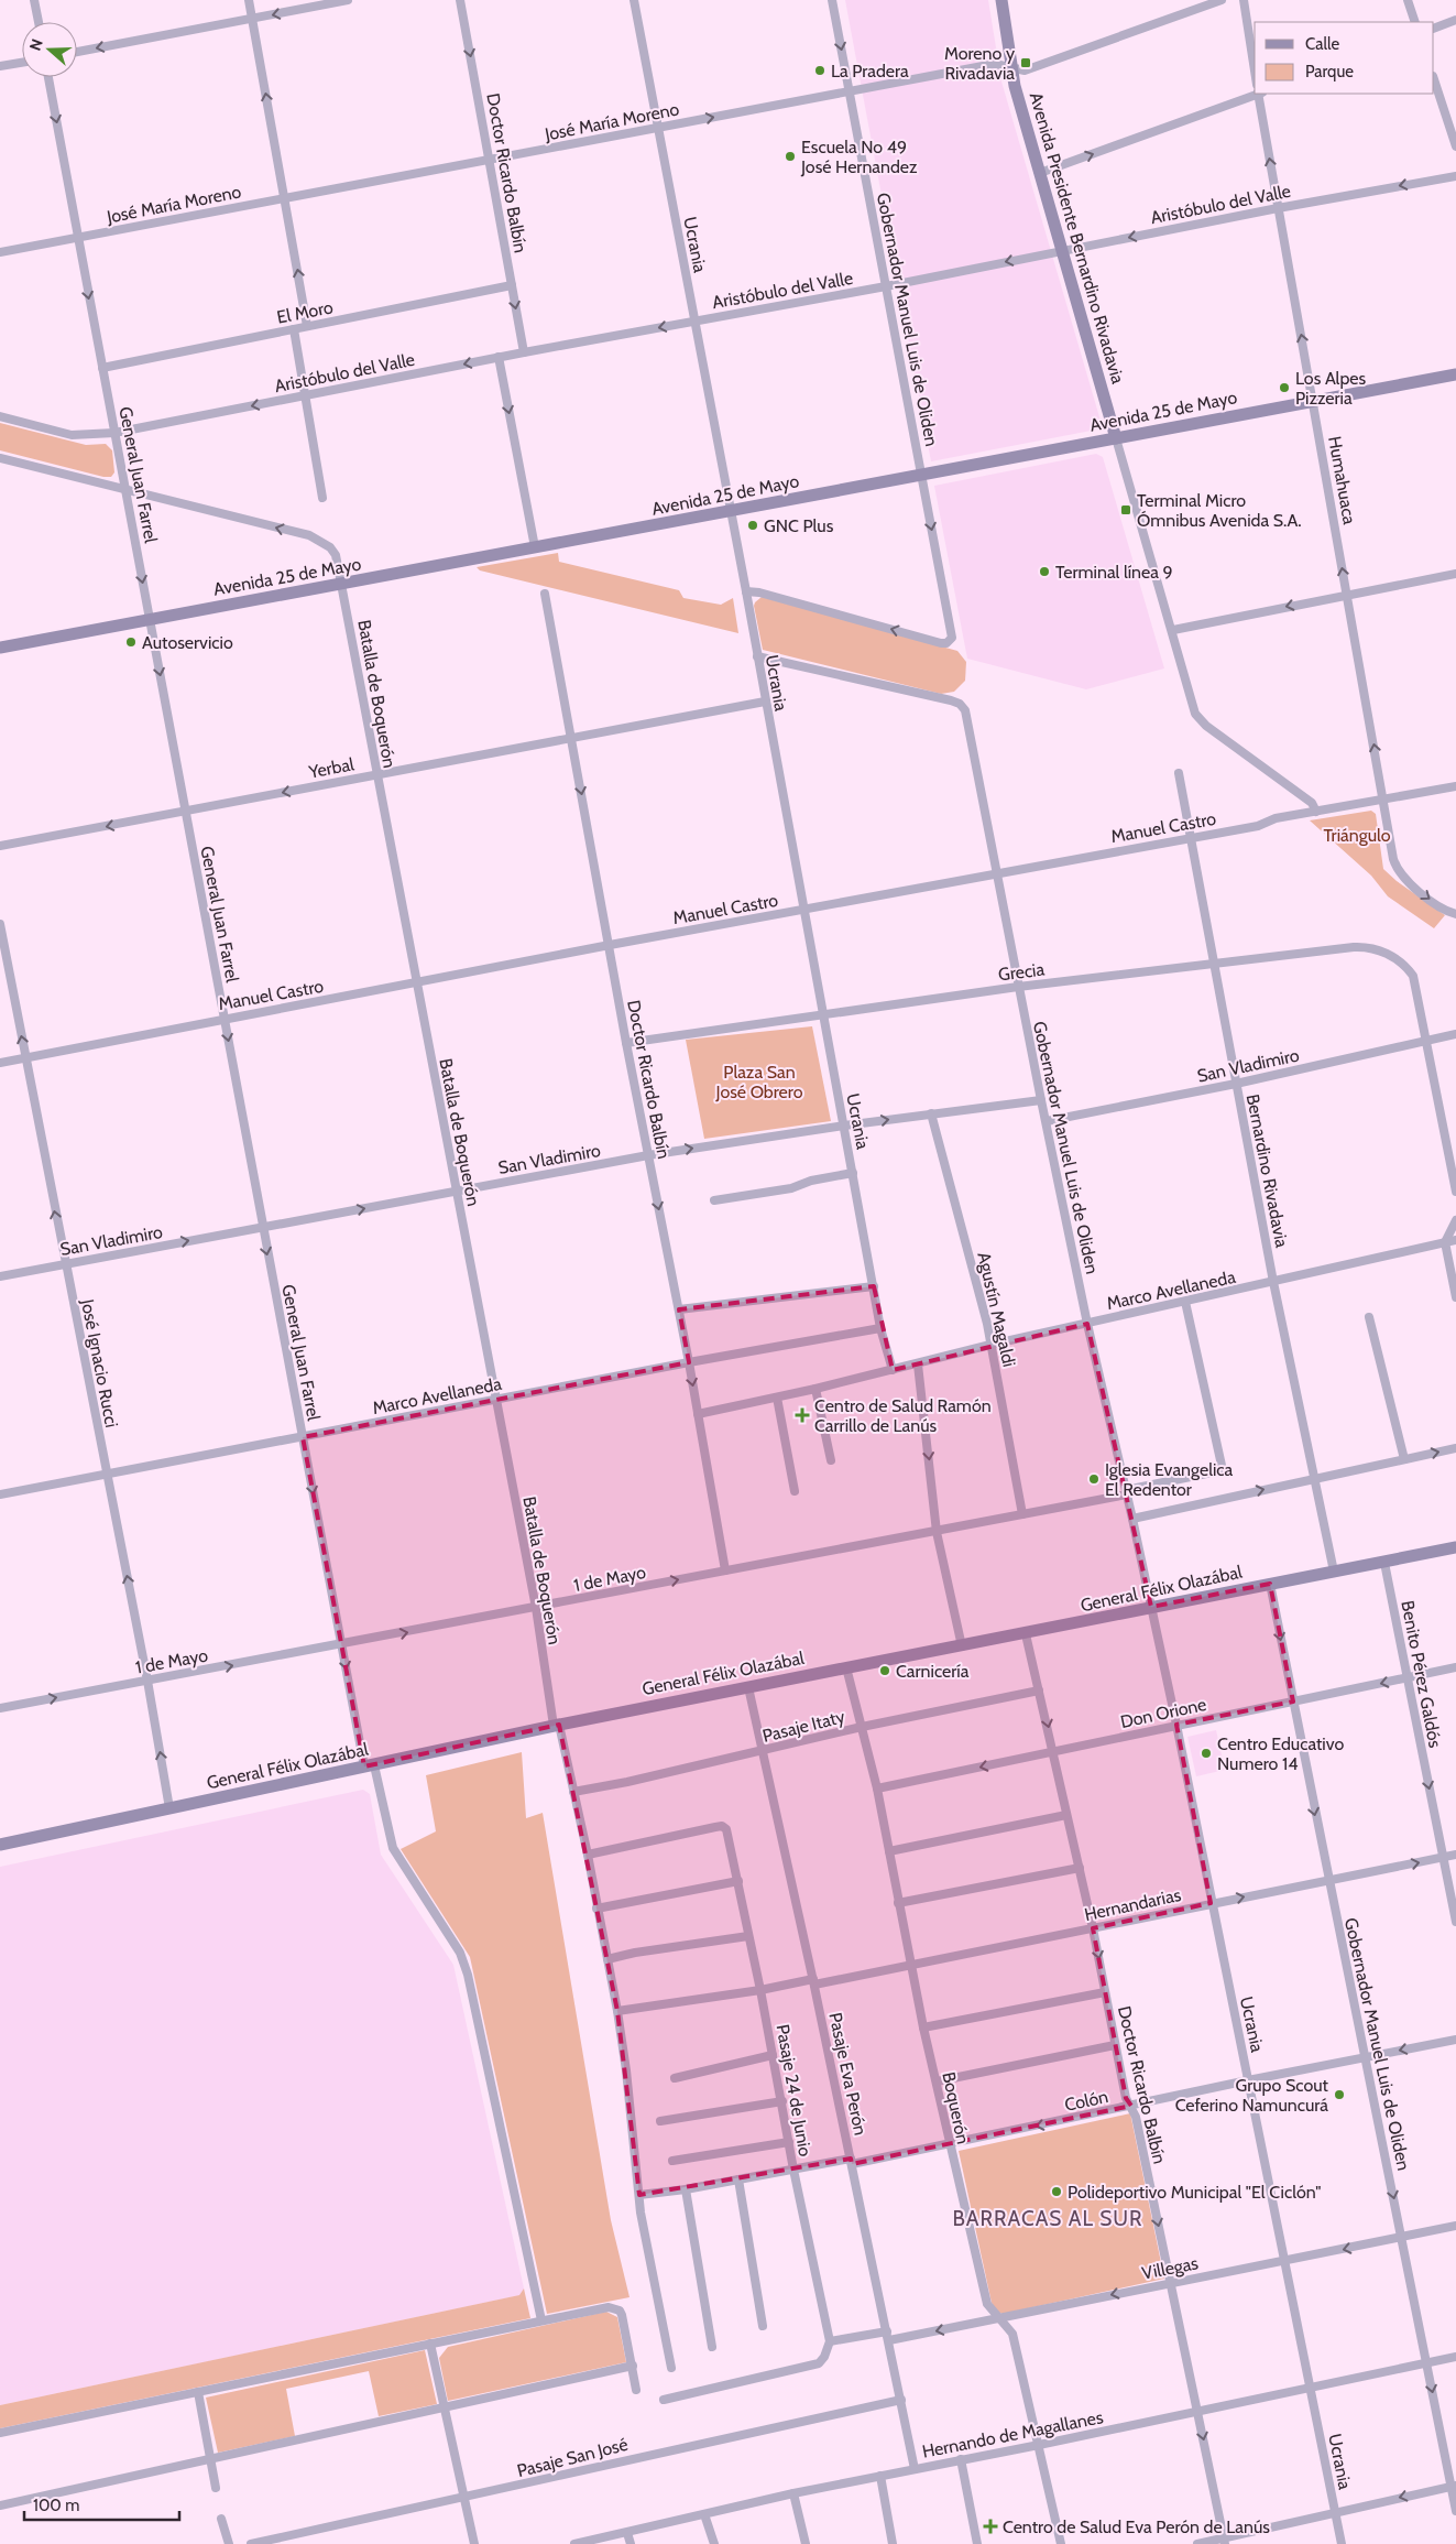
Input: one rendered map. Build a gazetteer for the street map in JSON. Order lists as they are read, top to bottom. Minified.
{"streets":{"street":["José María Moreno","Doctor Ricardo Balbín","Aristóbulo del Valle","Avenida Presidente Bernardino Rivadavia","Ucrania","El Moro","Gobernador Manuel Luis de Oliden","Avenida 25 de Mayo","General Juan Farrel","Humahuaca","Batalla de Boquerón","Yerbal","Manuel Castro","Grecia","San Vladimiro","Bernardino Rivadavia","Marco Avellaneda","Agustín Magaldi","José Ignacio Rucci","1 de Mayo","General Félix Olazábal","Benito Pérez Galdós","Don Orione","Pasaje Itaty","Hernandarias","Pasaje Eva Perón","Pasaje 24 de Junio","Colón","Boquerón","Villegas","Hernando de Magallanes","Pasaje San José"]},"crossings":[["José María Moreno","Doctor Ricardo Balbín"],["José María Moreno","Avenida Presidente Bernardino Rivadavia"],["José María Moreno","Ucrania"],["José María Moreno","Gobernador Manuel Luis de Oliden"],["José María Moreno","General Juan Farrel"],["Doctor Ricardo Balbín","Aristóbulo del Valle"],["Doctor Ricardo Balbín","El Moro"],["Doctor Ricardo Balbín","Yerbal"],["Doctor Ricardo Balbín","Manuel Castro"],["Doctor Ricardo Balbín","Grecia"],["Doctor Ricardo Balbín","San Vladimiro"],["Doctor Ricardo Balbín","Marco Avellaneda"],["Doctor Ricardo Balbín","1 de Mayo"],["Doctor Ricardo Balbín","General Félix Olazábal"],["Doctor Ricardo Balbín","Don Orione"],["Doctor Ricardo Balbín","Pasaje Itaty"],["Doctor Ricardo Balbín","Hernandarias"],["Doctor Ricardo Balbín","Colón"],["Doctor Ricardo Balbín","Villegas"],["Doctor Ricardo Balbín","Hernando de Magallanes"],["Aristóbulo del Valle","Avenida Presidente Bernardino Rivadavia"],["Aristóbulo del Valle","Ucrania"],["Aristóbulo del Valle","Gobernador Manuel Luis de Oliden"],["Aristóbulo del Valle","General Juan Farrel"],["Aristóbulo del Valle","Humahuaca"],["Avenida Presidente Bernardino Rivadavia","Avenida 25 de Mayo"],["Avenida Presidente Bernardino Rivadavia","Manuel Castro"],["Ucrania","Gobernador Manuel Luis de Oliden"],["Ucrania","Avenida 25 de Mayo"],["Ucrania","Yerbal"],["Ucrania","Manuel Castro"],["Ucrania","Grecia"],["Ucrania","San Vladimiro"],["Ucrania","Marco Avellaneda"],["Ucrania","General Félix Olazábal"],["Ucrania","Don Orione"],["Ucrania","Hernandarias"],["Ucrania","Colón"],["Ucrania","Villegas"],["Ucrania","Hernando de Magallanes"],["El Moro","General Juan Farrel"],["Gobernador Manuel Luis de Oliden","Avenida 25 de Mayo"],["Gobernador Manuel Luis de Oliden","Manuel Castro"],["Gobernador Manuel Luis de Oliden","Grecia"],["Gobernador Manuel Luis de Oliden","San Vladimiro"],["Gobernador Manuel Luis de Oliden","Marco Avellaneda"],["Gobernador Manuel Luis de Oliden","1 de Mayo"],["Gobernador Manuel Luis de Oliden","General Félix Olazábal"],["Gobernador Manuel Luis de Oliden","Don Orione"],["Gobernador Manuel Luis de Oliden","Hernandarias"],["Gobernador Manuel Luis de Oliden","Colón"],["Gobernador Manuel Luis de Oliden","Villegas"],["Gobernador Manuel Luis de Oliden","Hernando de Magallanes"],["Avenida 25 de Mayo","General Juan Farrel"],["Avenida 25 de Mayo","Humahuaca"],["Avenida 25 de Mayo","Batalla de Boquerón"],["General Juan Farrel","Batalla de Boquerón"],["General Juan Farrel","Yerbal"],["General Juan Farrel","Manuel Castro"],["General Juan Farrel","San Vladimiro"],["General Juan Farrel","Marco Avellaneda"],["General Juan Farrel","1 de Mayo"],["General Juan Farrel","General Félix Olazábal"],["Humahuaca","Manuel Castro"],["Batalla de Boquerón","Yerbal"],["Batalla de Boquerón","Manuel Castro"],["Batalla de Boquerón","San Vladimiro"],["Batalla de Boquerón","Marco Avellaneda"],["Batalla de Boquerón","1 de Mayo"],["Batalla de Boquerón","General Félix Olazábal"],["Batalla de Boquerón","Pasaje Itaty"],["Batalla de Boquerón","Hernandarias"],["Batalla de Boquerón","Pasaje 24 de Junio"],["Batalla de Boquerón","Colón"],["Manuel Castro","Bernardino Rivadavia"],["Manuel Castro","José Ignacio Rucci"],["Grecia","San Vladimiro"],["Grecia","Bernardino Rivadavia"],["San Vladimiro","Bernardino Rivadavia"],["San Vladimiro","Agustín Magaldi"],["San Vladimiro","José Ignacio Rucci"],["Bernardino Rivadavia","Marco Avellaneda"],["Bernardino Rivadavia","General Félix Olazábal"],["Marco Avellaneda","Agustín Magaldi"],["Marco Avellaneda","José Ignacio Rucci"],["Marco Avellaneda","1 de Mayo"],["Agustín Magaldi","1 de Mayo"],["José Ignacio Rucci","1 de Mayo"],["José Ignacio Rucci","General Félix Olazábal"],["General Félix Olazábal","Benito Pérez Galdós"],["General Félix Olazábal","Pasaje Eva Perón"],["General Félix Olazábal","Boquerón"],["Benito Pérez Galdós","Don Orione"],["Benito Pérez Galdós","Hernandarias"],["Don Orione","Boquerón"],["Pasaje Itaty","Pasaje Eva Perón"],["Pasaje Itaty","Boquerón"],["Hernandarias","Pasaje Eva Perón"],["Hernandarias","Pasaje 24 de Junio"],["Hernandarias","Boquerón"],["Pasaje Eva Perón","Colón"],["Pasaje Eva Perón","Villegas"],["Pasaje Eva Perón","Hernando de Magallanes"],["Pasaje Eva Perón","Pasaje San José"],["Pasaje 24 de Junio","Colón"],["Pasaje 24 de Junio","Villegas"],["Colón","Boquerón"],["Boquerón","Villegas"],["Boquerón","Hernando de Magallanes"]],"one_way":["Doctor Ricardo Balbín","Aristóbulo del Valle","General Juan Farrel","Yerbal","San Vladimiro","José Ignacio Rucci","1 de Mayo","Benito Pérez Galdós","Villegas"],"districts":["BARRACAS AL SUR"],"parks":["Triángulo","Plaza San José Obrero"],"places":{"transit":["Moreno y Rivadavia","Terminal Micro Ómnibus Avenida S.A."],"other":["La Pradera","Escuela No 49 José Hernandez","Los Alpes Pizzeria","GNC Plus","Terminal línea 9","Autoservicio","Iglesia Evangelica El Redentor","Carnicería","Centro Educativo Numero 14","Grupo Scout Ceferino Namuncurá","Polideportivo Municipal \"El Ciclón\""],"health":["Centro de Salud Ramón Carrillo de Lanús","Centro de Salud Eva Perón de Lanús"]},"legend":["Calle","Parque"],"scale_bar":"100 m","north":"left"}
